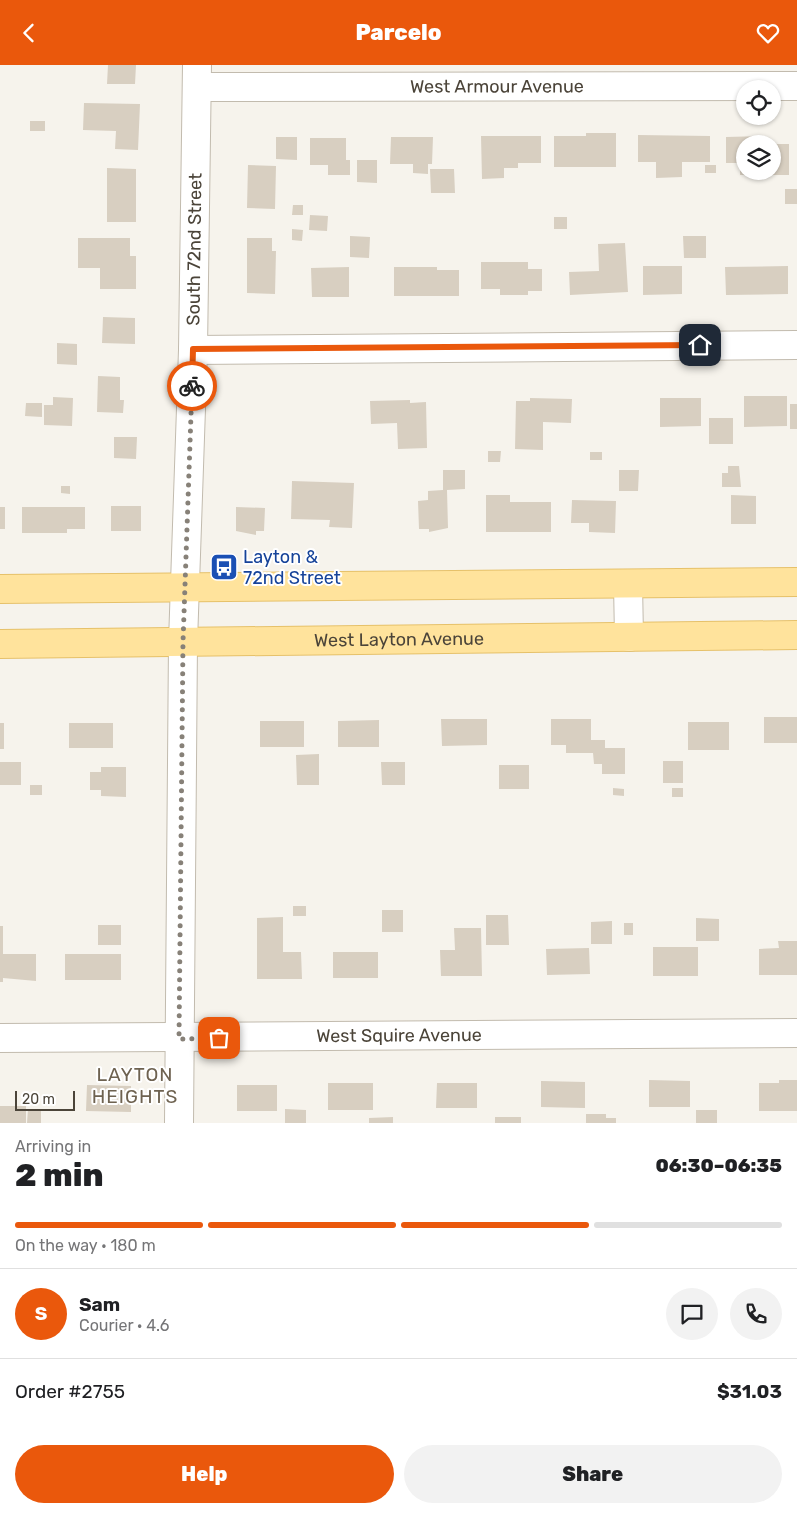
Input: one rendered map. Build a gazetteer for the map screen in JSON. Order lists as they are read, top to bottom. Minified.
{"streets":{"main road":["West Layton Avenue"],"street":["West Armour Avenue","South 72nd Street","West Squire Avenue"]},"crossings":[["West Armour Avenue","South 72nd Street"],["South 72nd Street","West Layton Avenue"],["South 72nd Street","West Squire Avenue"]],"districts":["LAYTON HEIGHTS"],"places":{"bus stop":["Layton & 72nd Street"]},"scale_bar":"20 m","page":{"header":"Parcelo","scale":"20 m","heading":["2 min","Arriving in","06:30–06:35"],"panel":["Sam","Courier · 4.6","Order #2755","$31.03"],"bar":"On the way · 180 m","round":"S","buttons":["Help","Share"]}}
